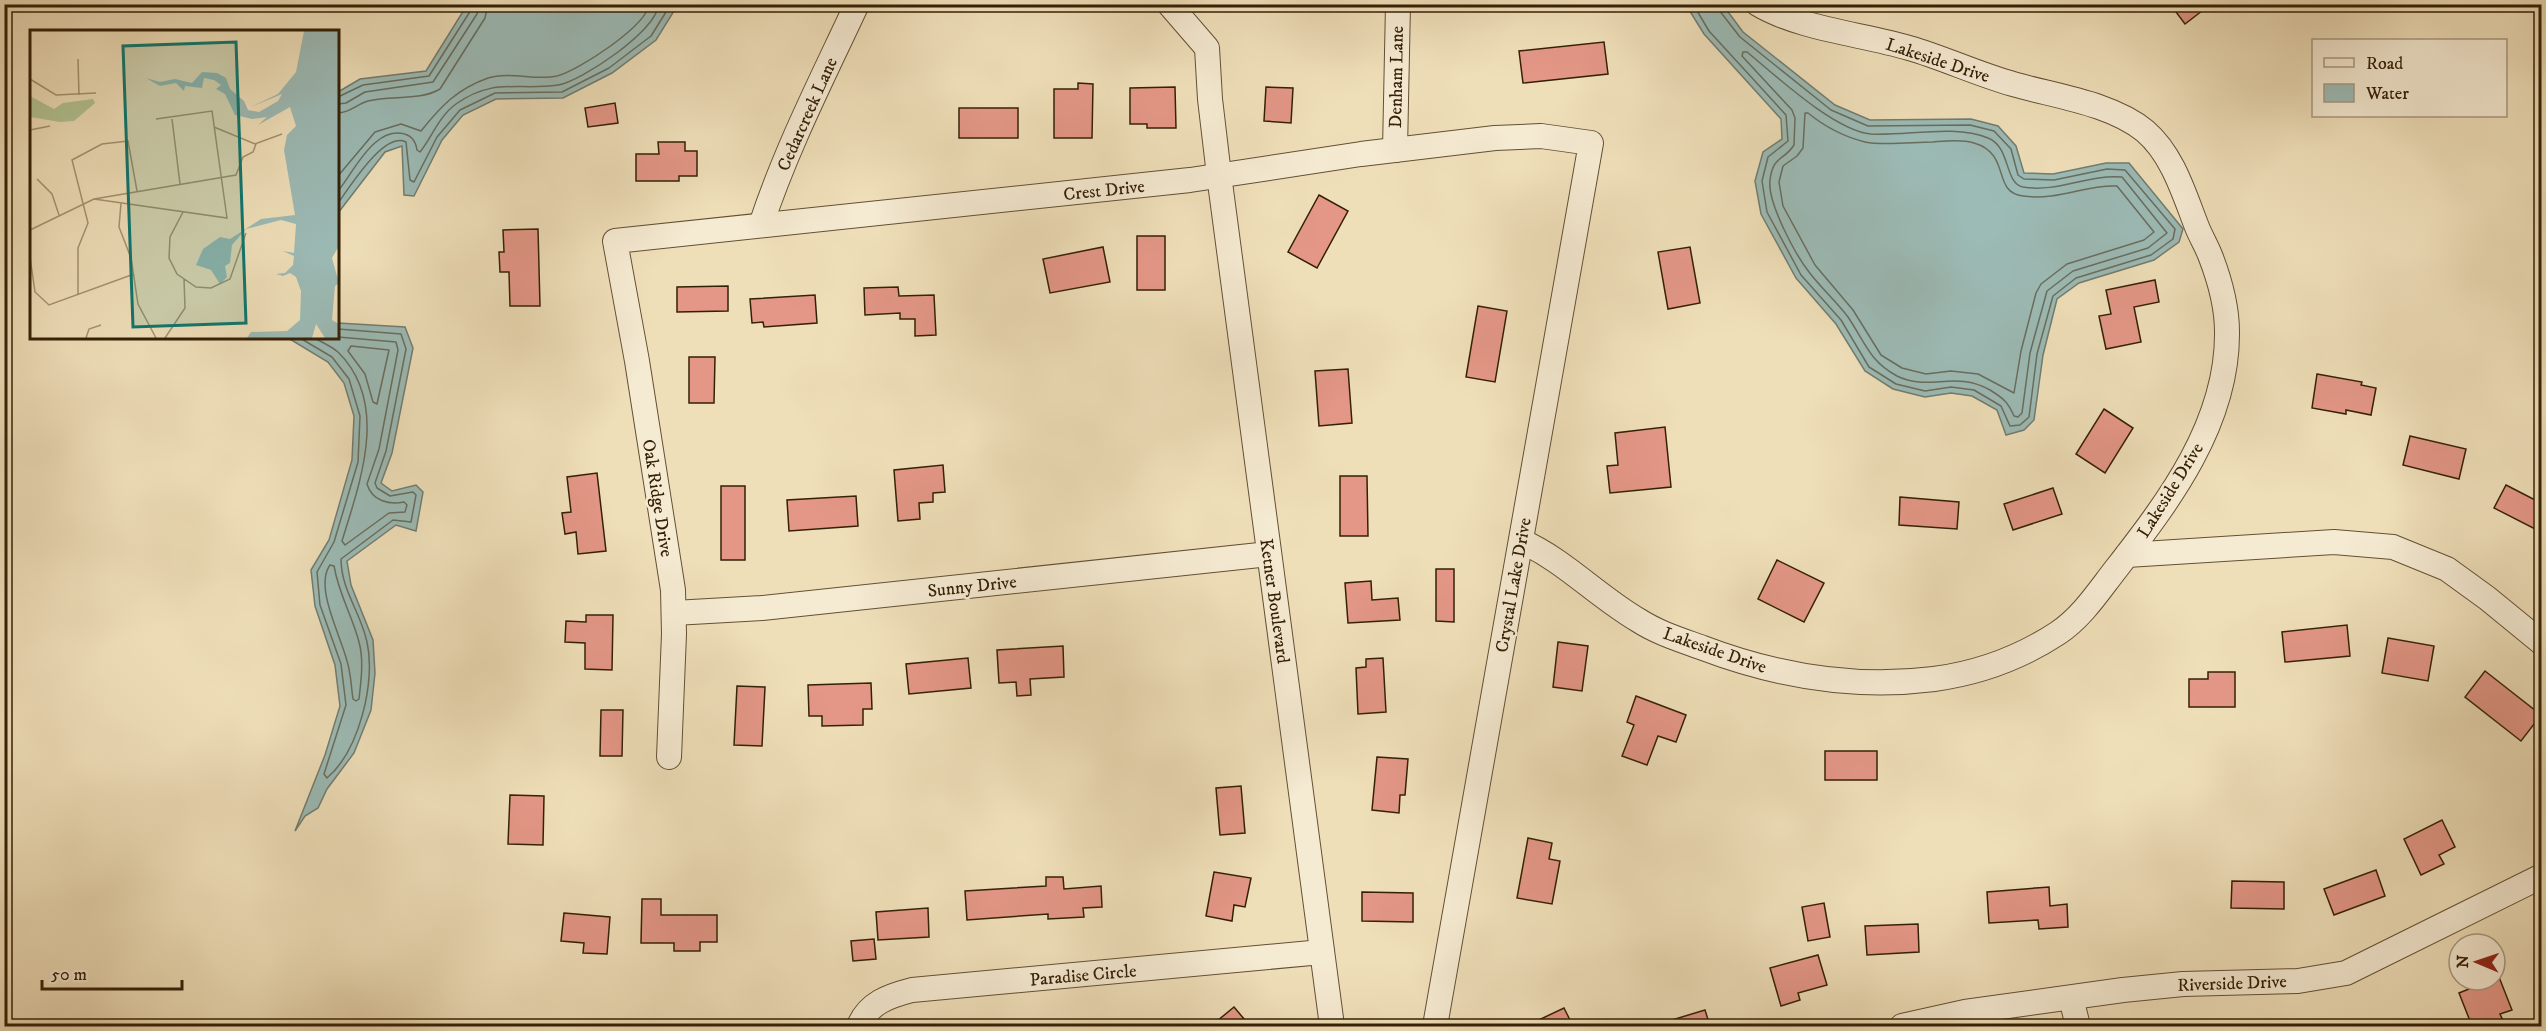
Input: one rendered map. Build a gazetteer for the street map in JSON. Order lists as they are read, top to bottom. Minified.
{"streets":{"street":["Lakeside Drive","Denham Lane","Cedarcreek Lane","Crest Drive","Oak Ridge Drive","Crystal Lake Drive","Sunny Drive","Ketner Boulevard","Paradise Circle","Riverside Drive"]},"crossings":[["Lakeside Drive","Crystal Lake Drive"],["Denham Lane","Crest Drive"],["Cedarcreek Lane","Crest Drive"],["Crest Drive","Oak Ridge Drive"],["Crest Drive","Crystal Lake Drive"],["Crest Drive","Ketner Boulevard"],["Oak Ridge Drive","Sunny Drive"],["Sunny Drive","Ketner Boulevard"],["Ketner Boulevard","Paradise Circle"]],"legend":["Road","Water"],"scale_bar":"50 m","north":"left"}
